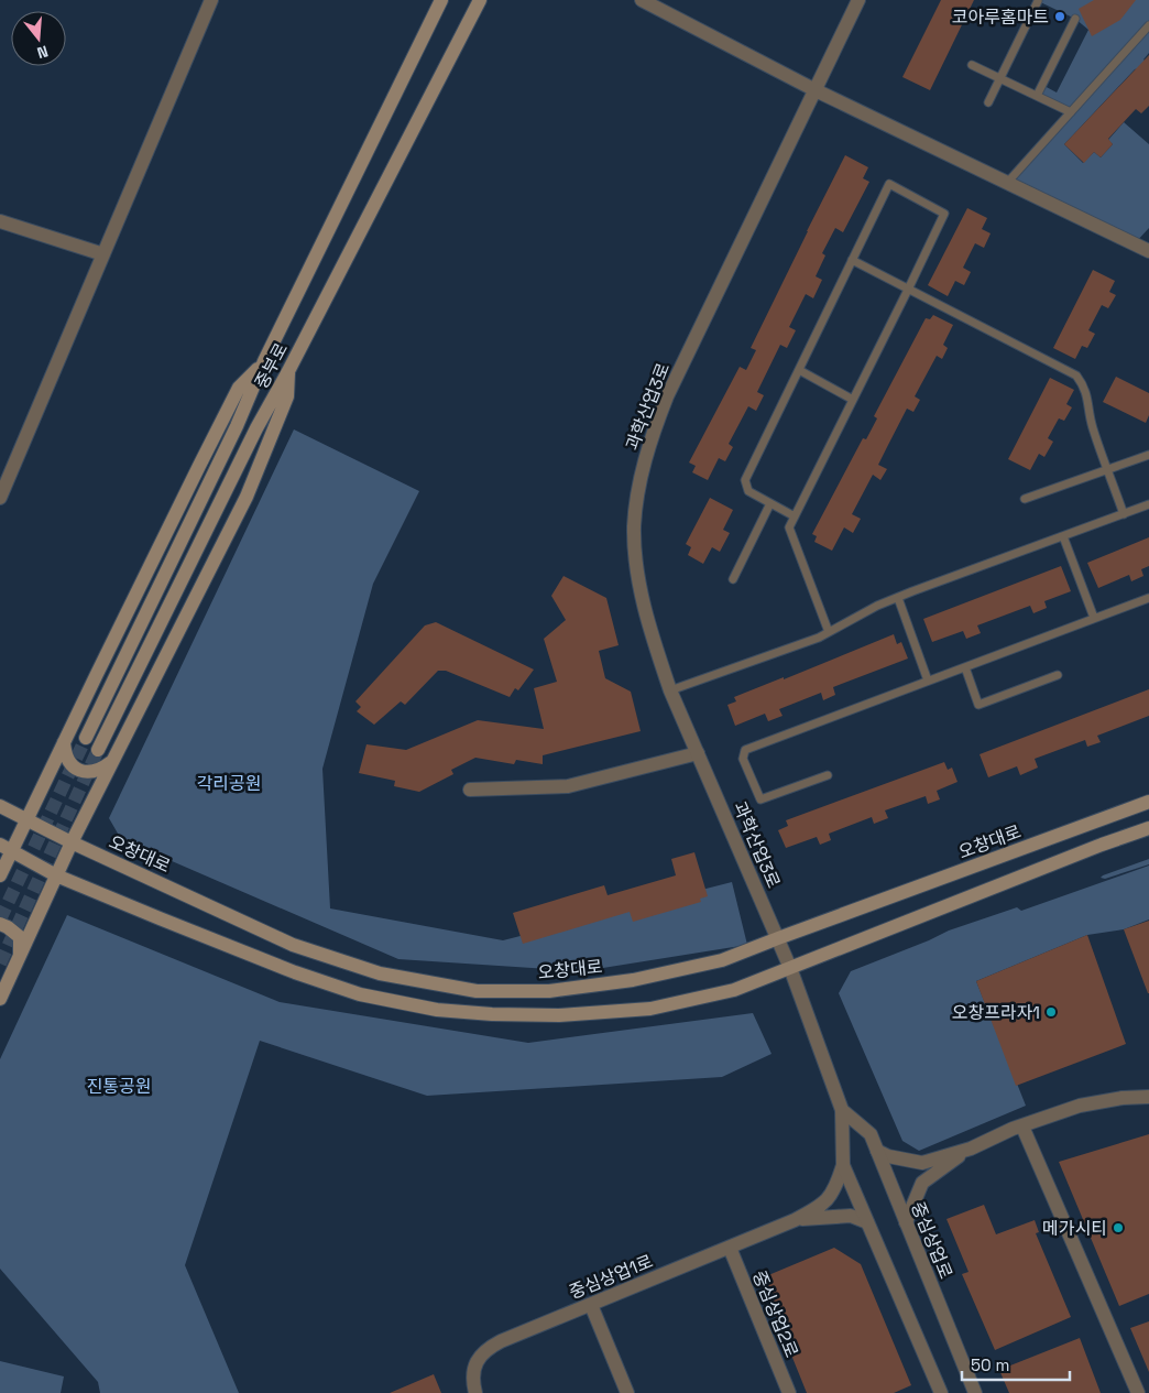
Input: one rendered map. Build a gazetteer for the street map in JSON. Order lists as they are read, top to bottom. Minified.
{"streets":{"main road":["중부로","오창대로"],"street":["과학산업3로","중심상업로","중심상업1로","중심상업2로"]},"crossings":[["과학산업3로","오창대로"],["과학산업3로","중심상업로"],["중심상업1로","중심상업2로"]],"parks":["각리공원","진통공원"],"places":["코아루홈마트","오창프라자1","메가시티"],"scale_bar":"50 m","north":"bottom"}
